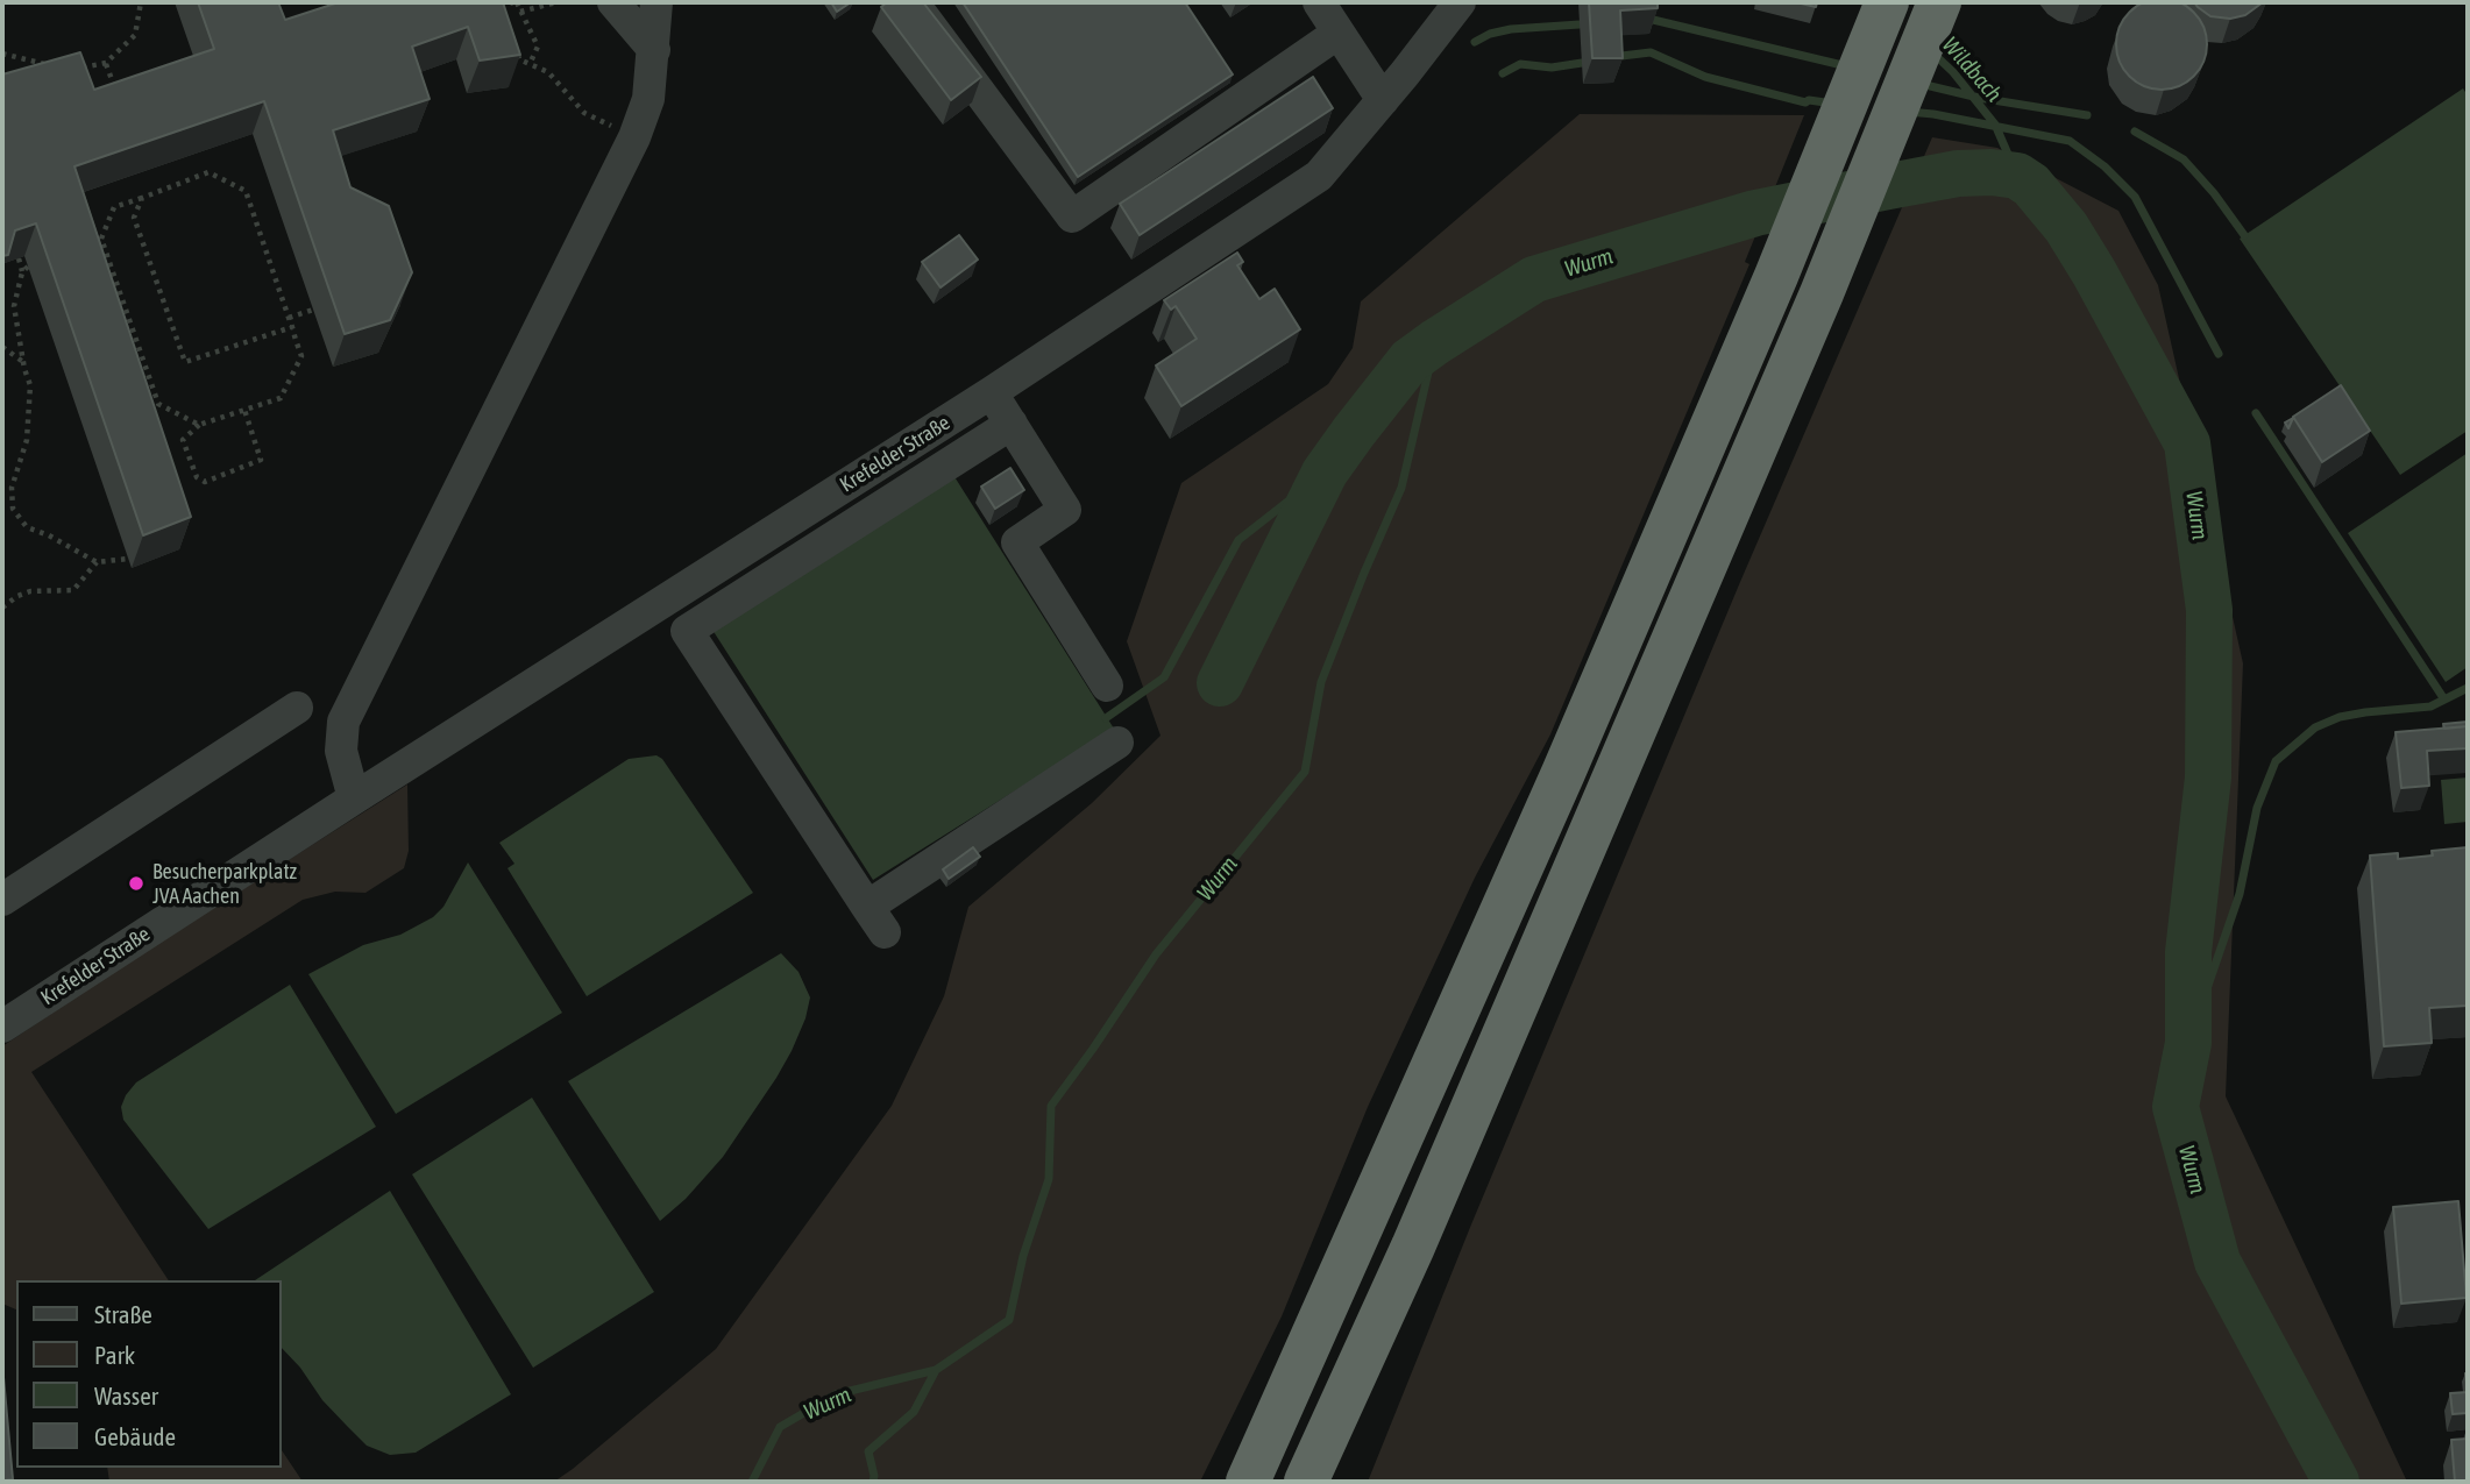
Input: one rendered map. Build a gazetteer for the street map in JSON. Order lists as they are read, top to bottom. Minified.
{"streets":{"street":["Krefelder Straße"]},"water":["Wildbach","Wurm"],"places":["Besucherparkplatz JVA Aachen"],"legend":["Straße","Park","Wasser","Gebäude"]}
